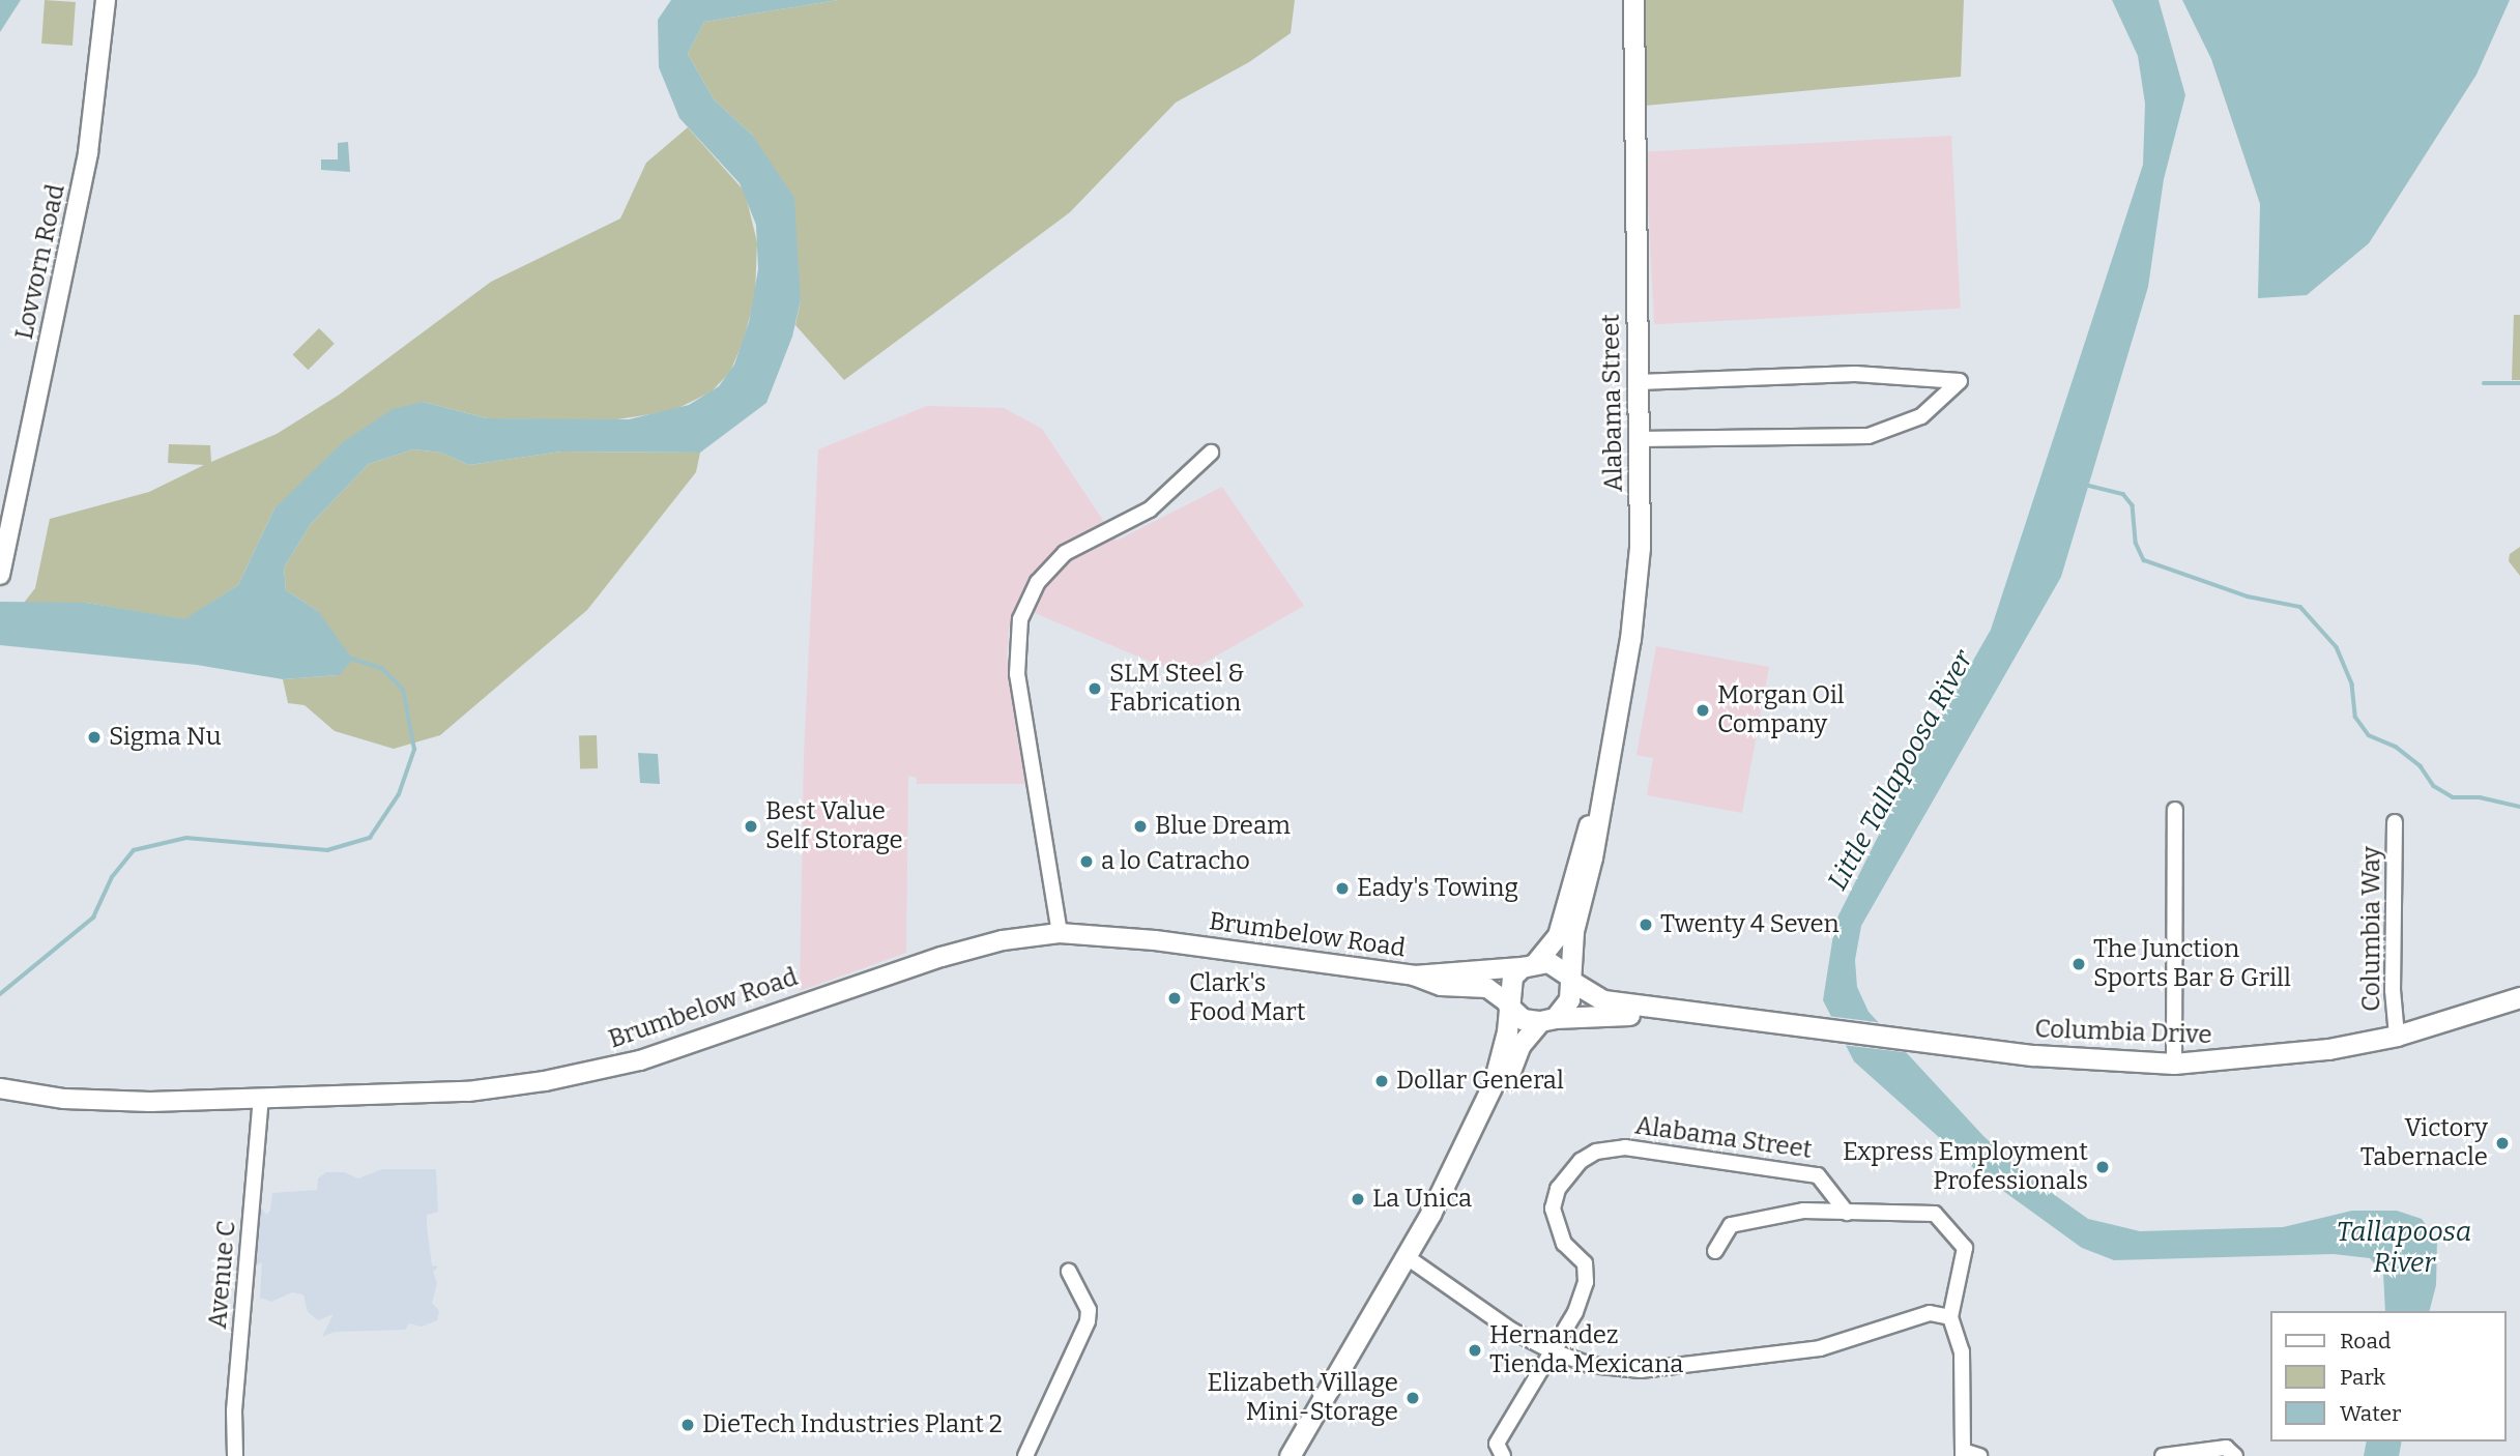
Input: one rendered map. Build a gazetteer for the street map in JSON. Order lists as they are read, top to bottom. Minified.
{"streets":{"main road":["Alabama Street","Columbia Drive"],"street":["Lovvorn Road","Columbia Way","Brumbelow Road","Avenue C"]},"crossings":[["Alabama Street","Brumbelow Road"],["Alabama Street","Columbia Drive"],["Columbia Way","Columbia Drive"],["Brumbelow Road","Columbia Drive"],["Brumbelow Road","Avenue C"]],"water":["Little Tallapoosa River","Tallapoosa River"],"places":["SLM Steel & Fabrication","Morgan Oil Company","Sigma Nu","Best Value Self Storage","Blue Dream","a lo Catracho","Eady's Towing","Twenty 4 Seven","The Junction Sports Bar & Grill","Clark's Food Mart","Dollar General","Victory Tabernacle","Express Employment Professionals","La Unica","Hernandez Tienda Mexicana","Elizabeth Village Mini-Storage","DieTech Industries Plant 2"],"legend":["Road","Park","Water"]}
